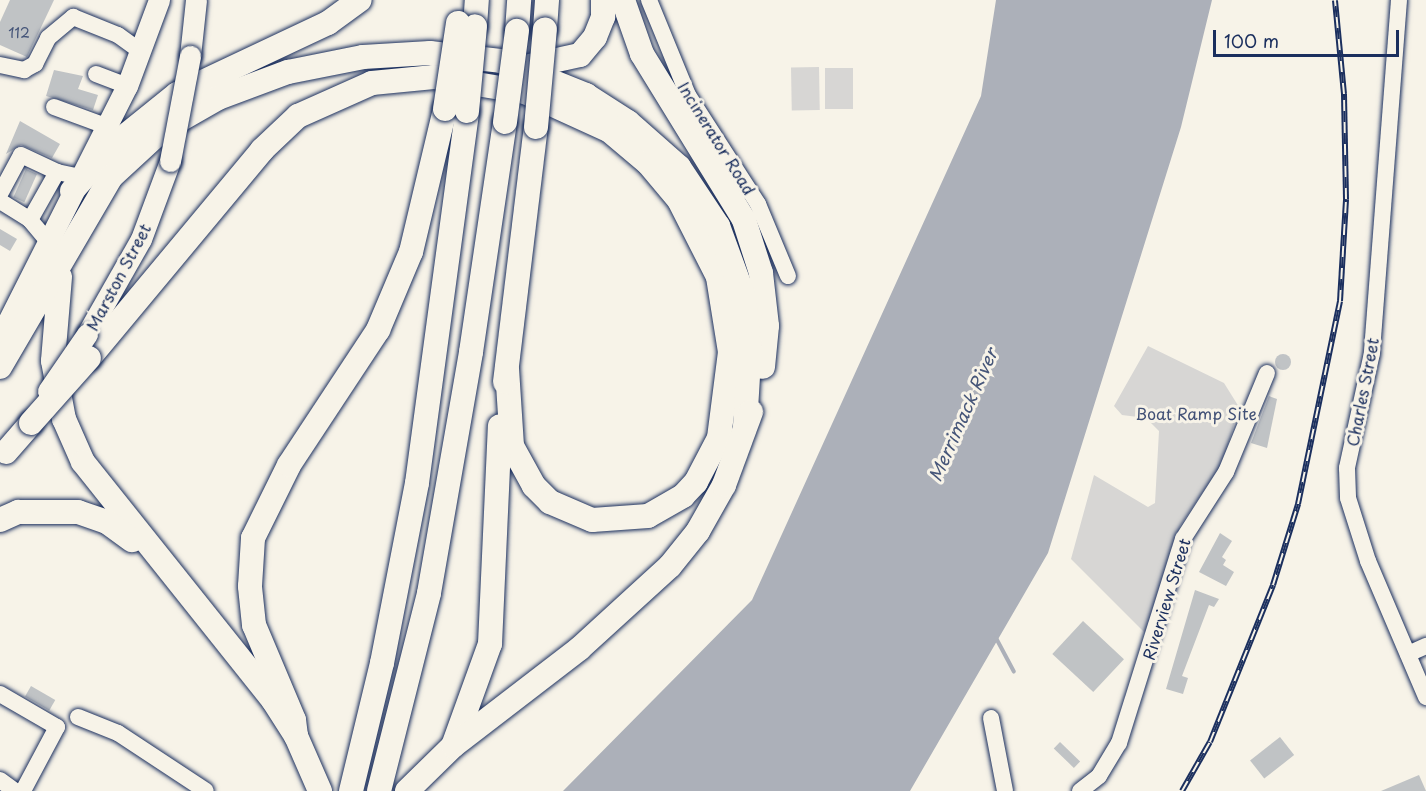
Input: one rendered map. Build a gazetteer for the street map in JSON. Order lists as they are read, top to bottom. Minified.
{"streets":{"main road":["Marston Street"],"street":["Incinerator Road","Charles Street","Riverview Street"]},"water":["Merrimack River"],"parks":["Boat Ramp Site"],"house_numbers":["112"],"scale_bar":"100 m"}
